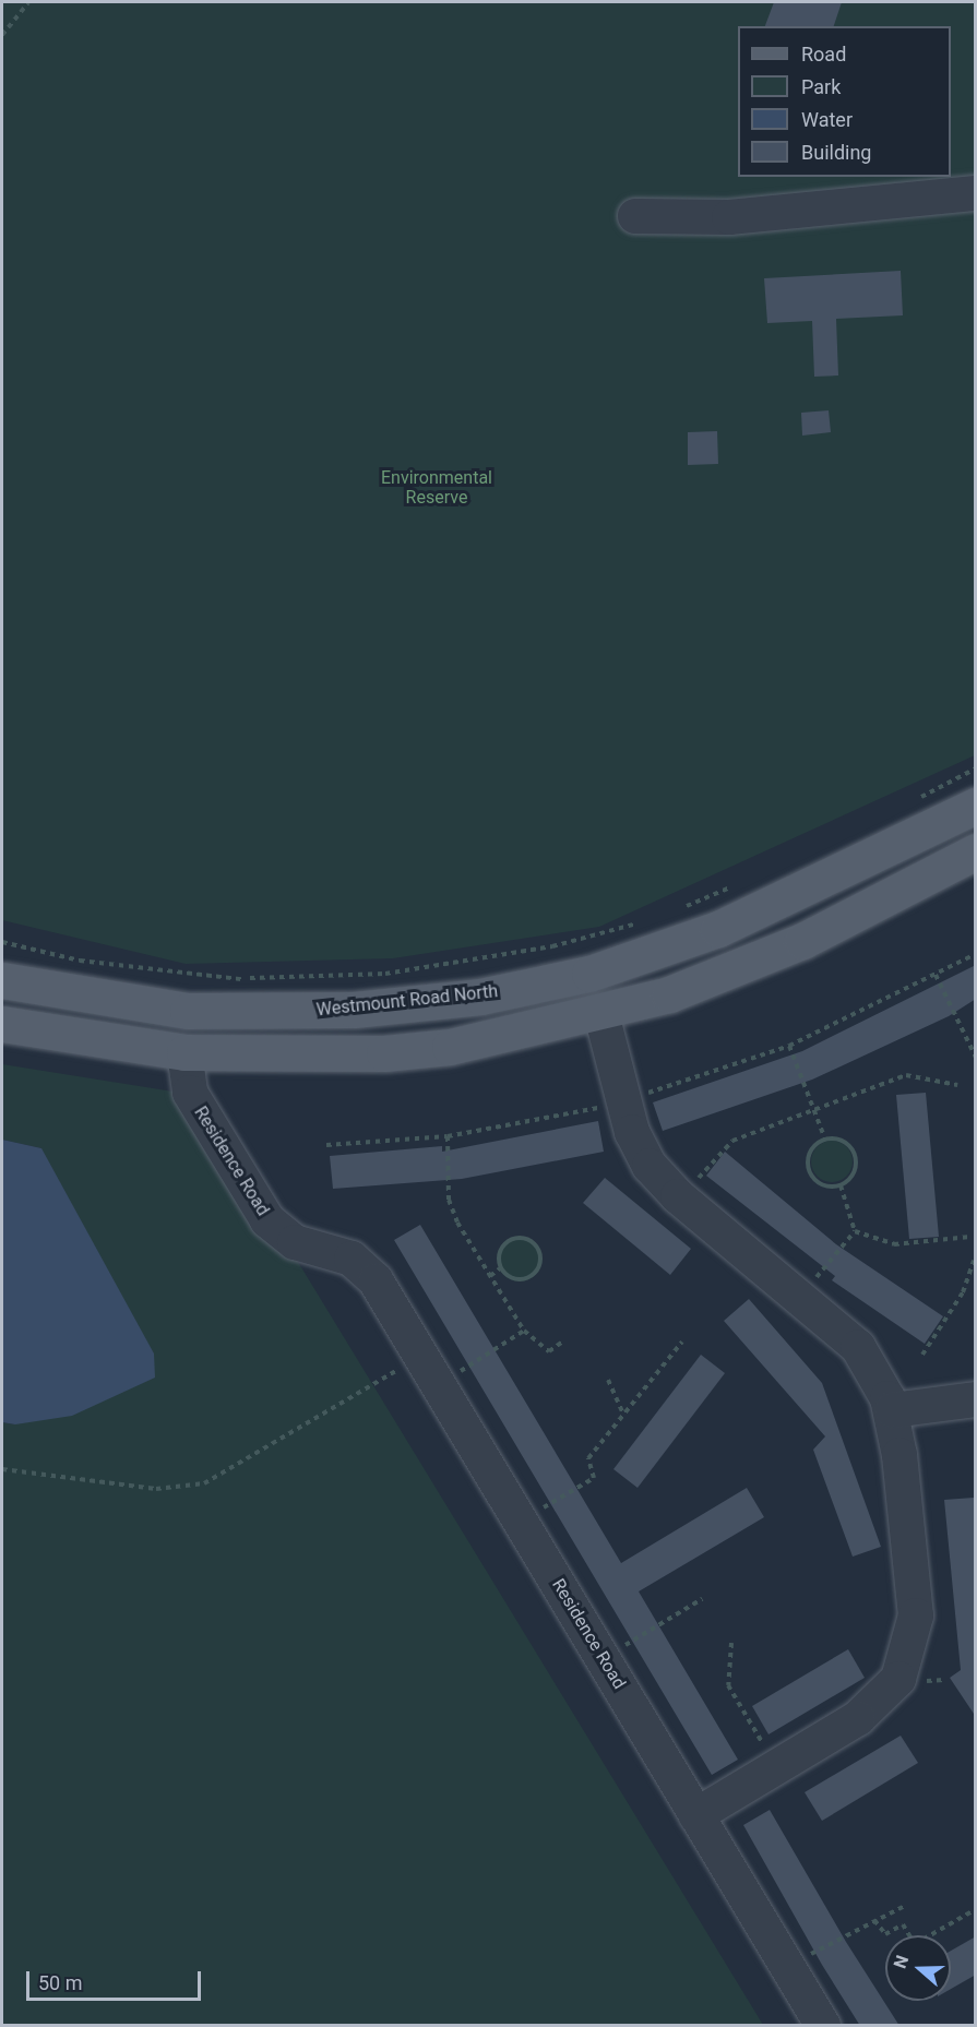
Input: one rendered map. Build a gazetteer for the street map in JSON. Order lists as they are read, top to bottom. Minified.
{"streets":{"main road":["Westmount Road North"],"street":["Residence Road"]},"parks":["Environmental Reserve"],"legend":["Road","Park","Water","Building"],"scale_bar":"50 m","north":"left"}
